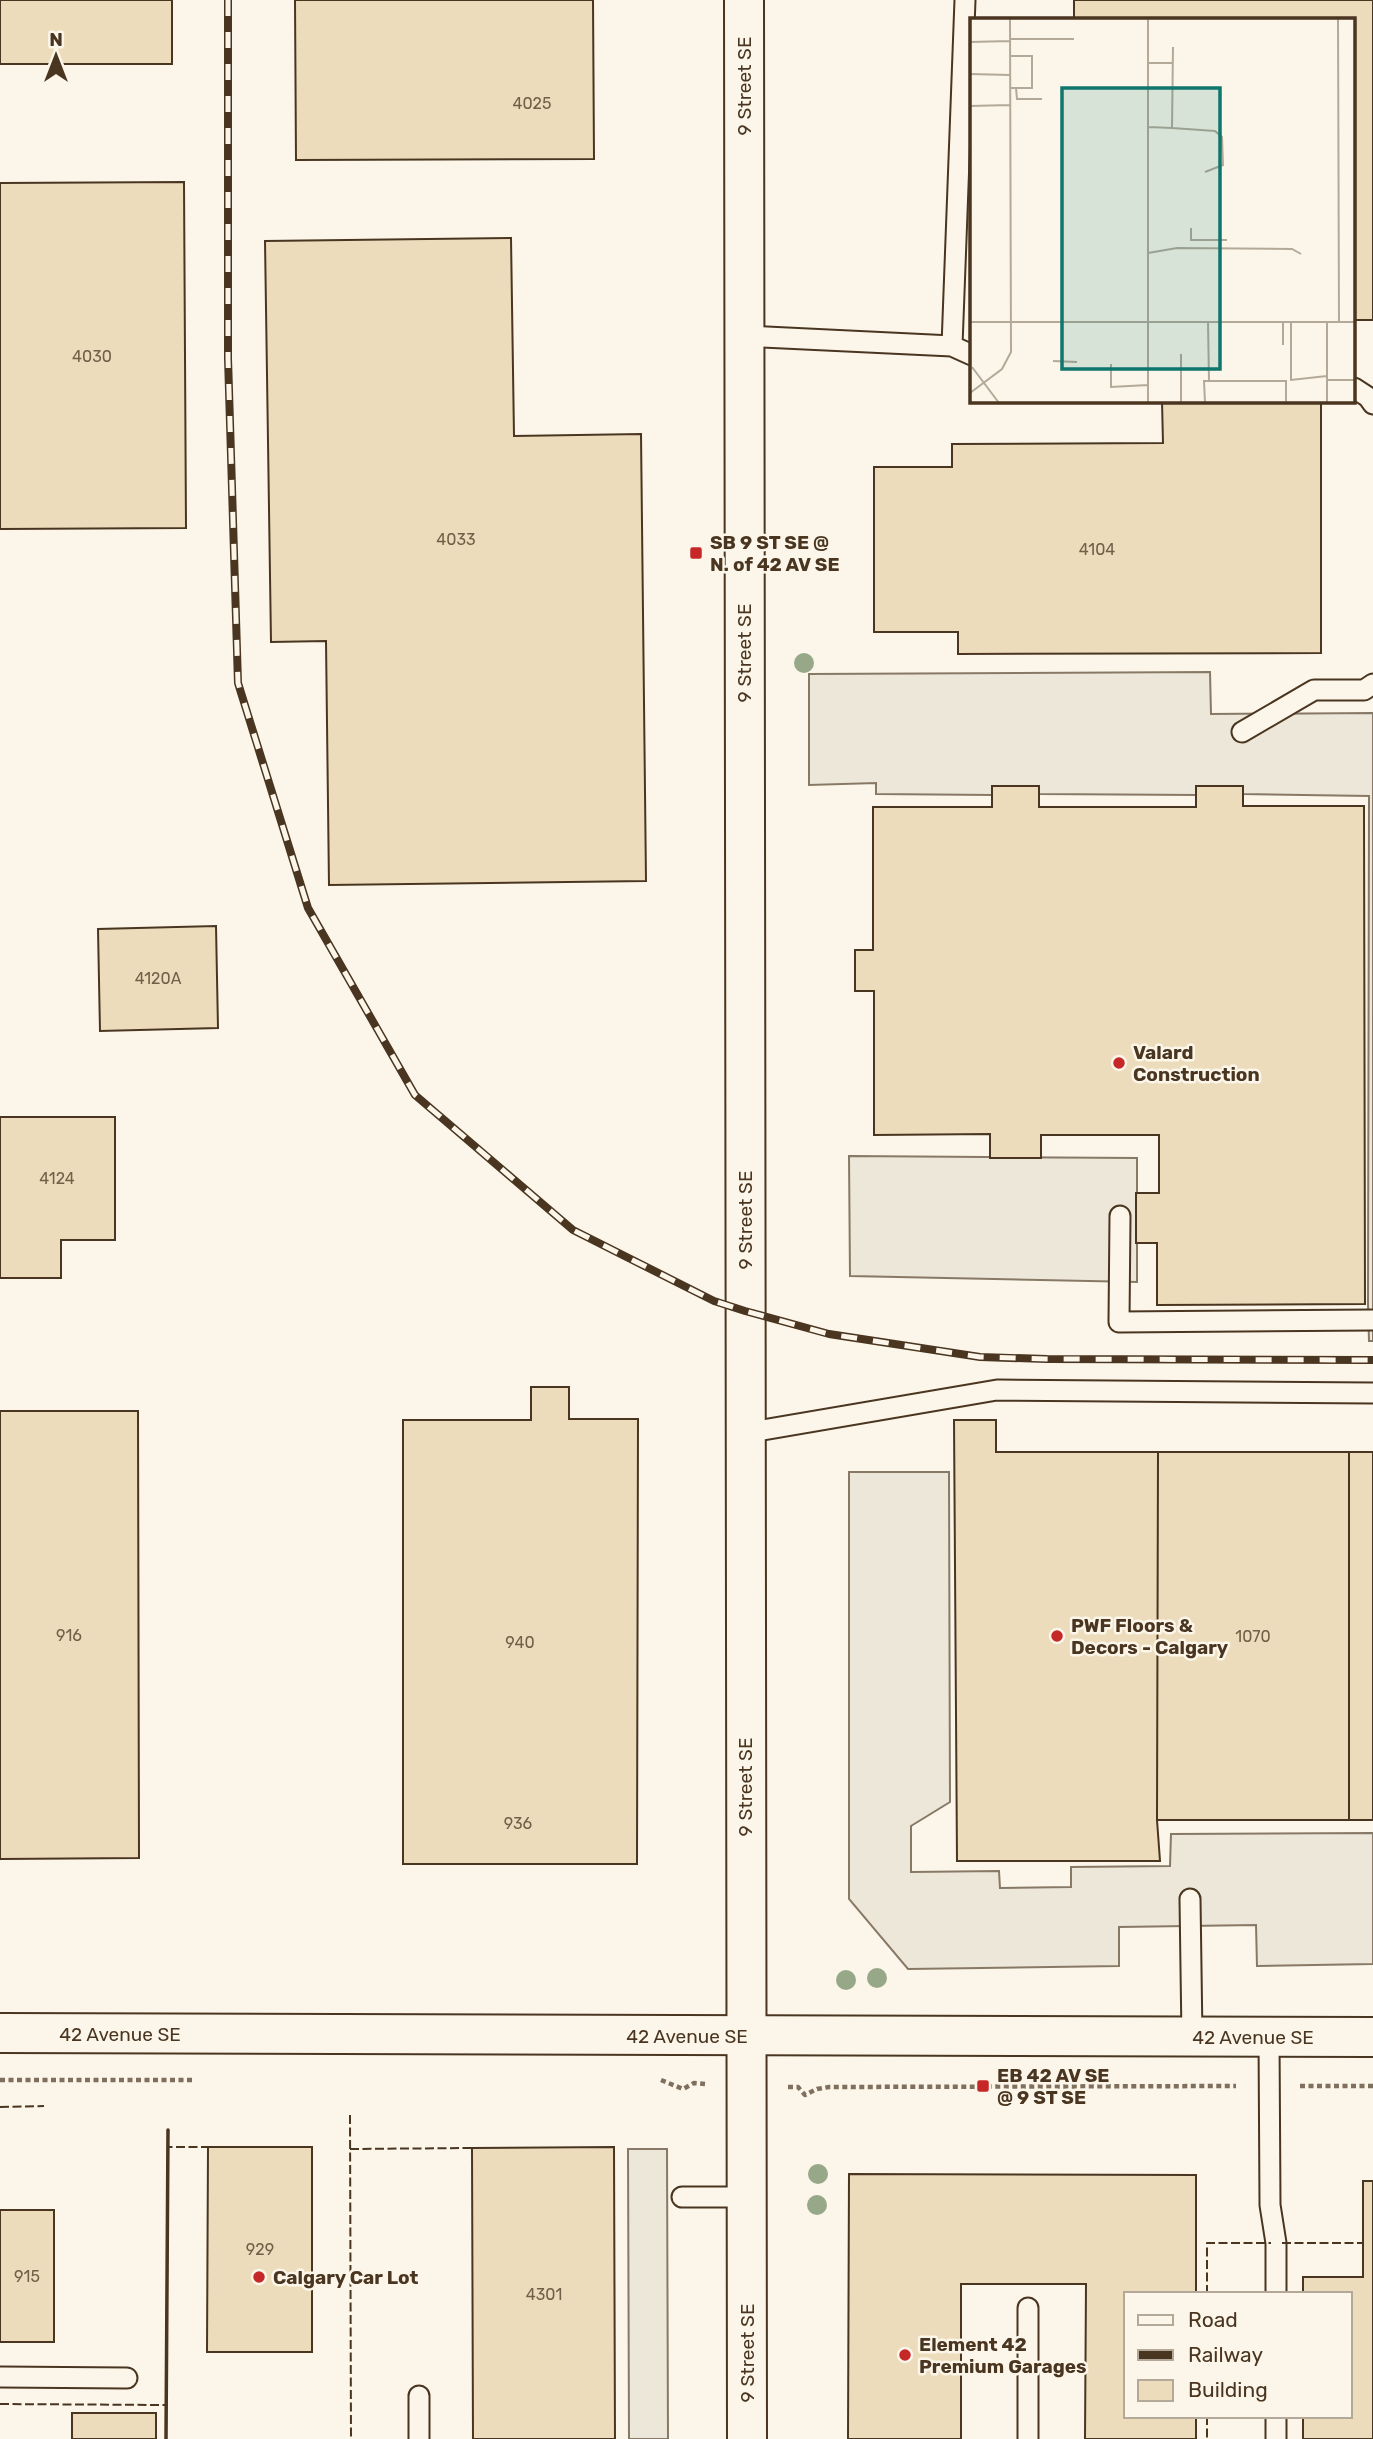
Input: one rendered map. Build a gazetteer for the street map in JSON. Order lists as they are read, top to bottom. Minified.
{"streets":{"street":["9 Street SE","42 Avenue SE"]},"crossings":[["9 Street SE","42 Avenue SE"]],"places":{"transit":["SB 9 ST SE @ N. of 42 AV SE","EB 42 AV SE @ 9 ST SE"],"other":["Valard Construction","PWF Floors & Decors - Calgary","Calgary Car Lot","Element 42 Premium Garages"]},"house_numbers":["4025","4030","4033","4104","4120A","4124","916","1070","940","936","929","915","4301"],"legend":["Road","Railway","Building"],"north":"top"}
